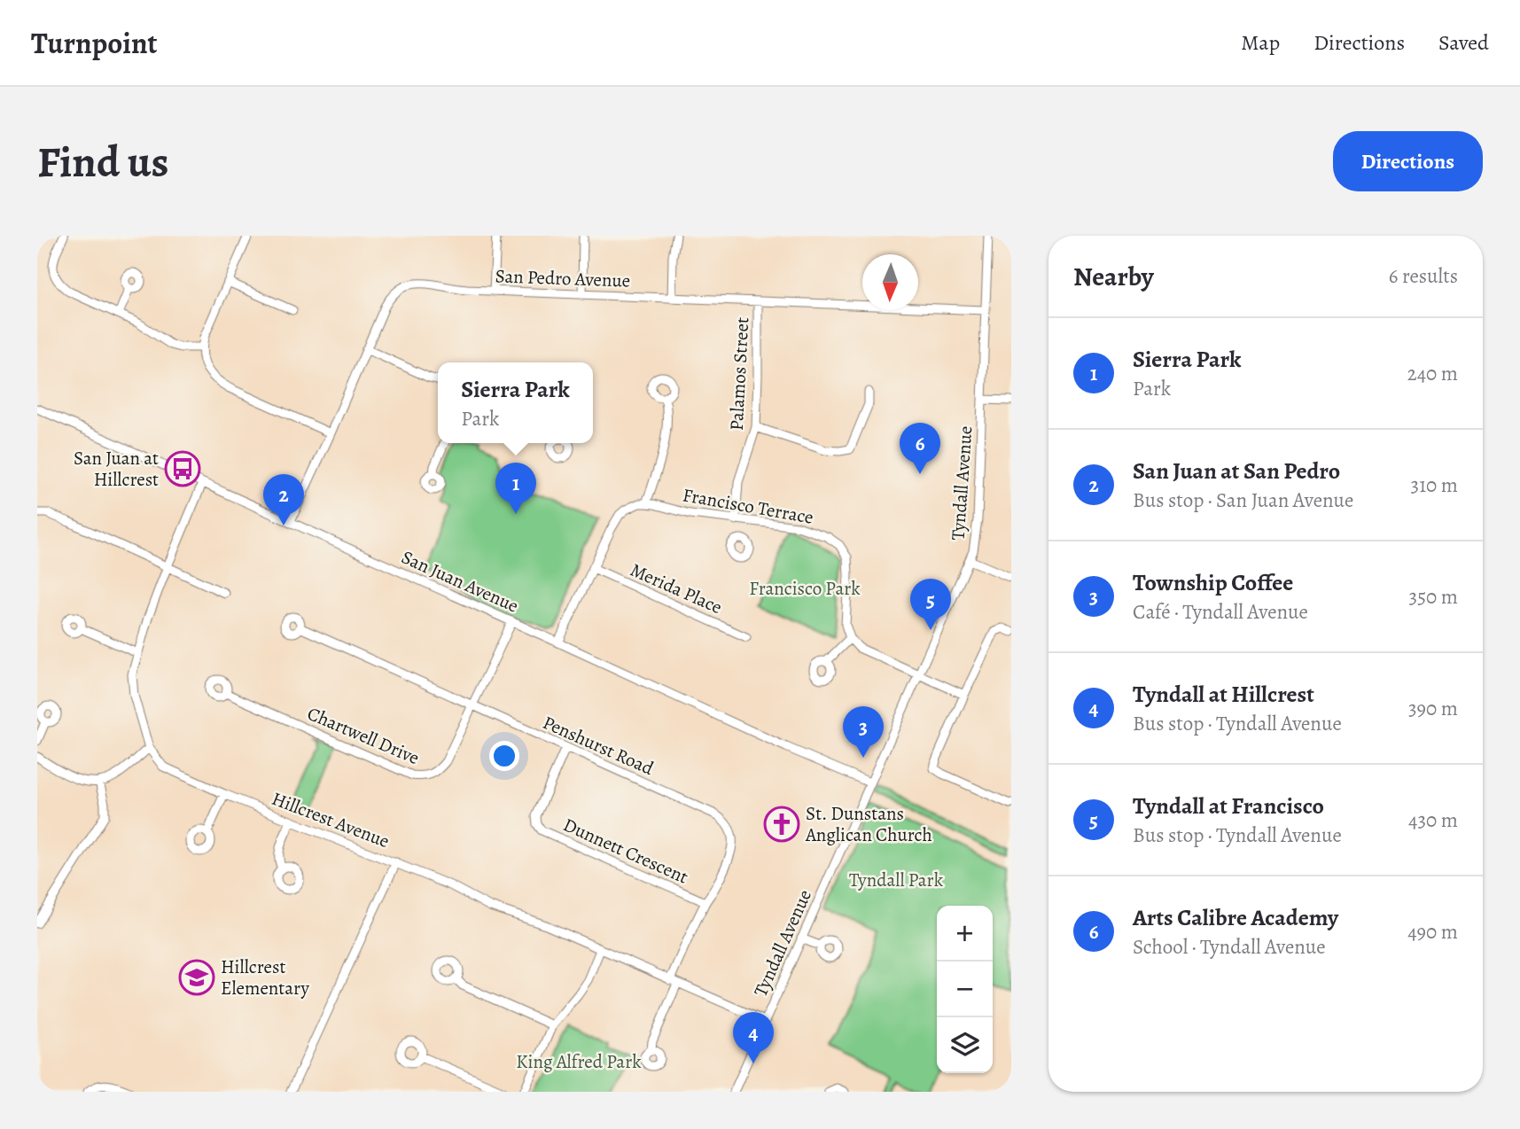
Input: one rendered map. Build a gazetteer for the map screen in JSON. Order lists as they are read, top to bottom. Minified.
{"streets":{"street":["San Pedro Avenue","Palamos Street","Tyndall Avenue","Francisco Terrace","San Juan Avenue","Merida Place","Chartwell Drive","Penshurst Road","Hillcrest Avenue","Dunnett Crescent"]},"crossings":[["San Pedro Avenue","Palamos Street"],["San Pedro Avenue","Tyndall Avenue"],["San Pedro Avenue","San Juan Avenue"],["Palamos Street","Francisco Terrace"],["Tyndall Avenue","San Juan Avenue"],["Tyndall Avenue","Hillcrest Avenue"],["San Juan Avenue","Chartwell Drive"],["San Juan Avenue","Hillcrest Avenue"],["Chartwell Drive","Penshurst Road"],["Penshurst Road","Hillcrest Avenue"],["Penshurst Road","Dunnett Crescent"]],"parks":["Francisco Park","Tyndall Park","King Alfred Park"],"places":{"bus stop":["San Juan at Hillcrest"],"church":["St. Dunstans Anglican Church"],"school or university":["Hillcrest Elementary"]},"north":"bottom","page":{"header":"Turnpoint","nav":["Map","Directions","Saved"],"buttons":"Directions","title":"Find us","heading":["Nearby","6 results"],"list":[{"mark":"1","name":"Sierra Park","note":"Park","value":"240 m"},{"mark":"2","name":"San Juan at San Pedro","note":"Bus stop · San Juan Avenue","value":"310 m"},{"mark":"3","name":"Township Coffee","note":"Café · Tyndall Avenue","value":"350 m"},{"mark":"4","name":"Tyndall at Hillcrest","note":"Bus stop · Tyndall Avenue","value":"390 m"},{"mark":"5","name":"Tyndall at Francisco","note":"Bus stop · Tyndall Avenue","value":"430 m"},{"mark":"6","name":"Arts Calibre Academy","note":"School · Tyndall Avenue","value":"490 m"}],"popup":["Sierra Park","Park"],"pins":["6","1","2","5","3","4"],"map_buttons":["+","−"]}}
